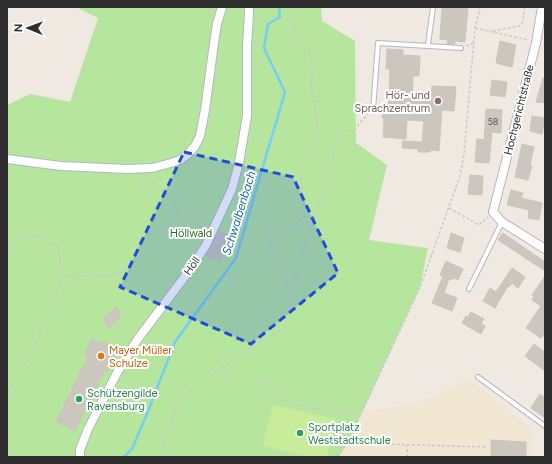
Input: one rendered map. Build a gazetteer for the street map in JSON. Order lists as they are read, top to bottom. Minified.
{"streets":{"street":["Hochgerichtstraße","Höll"]},"water":["Schwalbenbach"],"parks":["Höllwald"],"places":["Hör- und Sprachzentrum","Mayer Müller Schulze","Schützengilde Ravensburg","Sportplatz Weststadtschule"],"house_numbers":["58"],"north":"left"}
